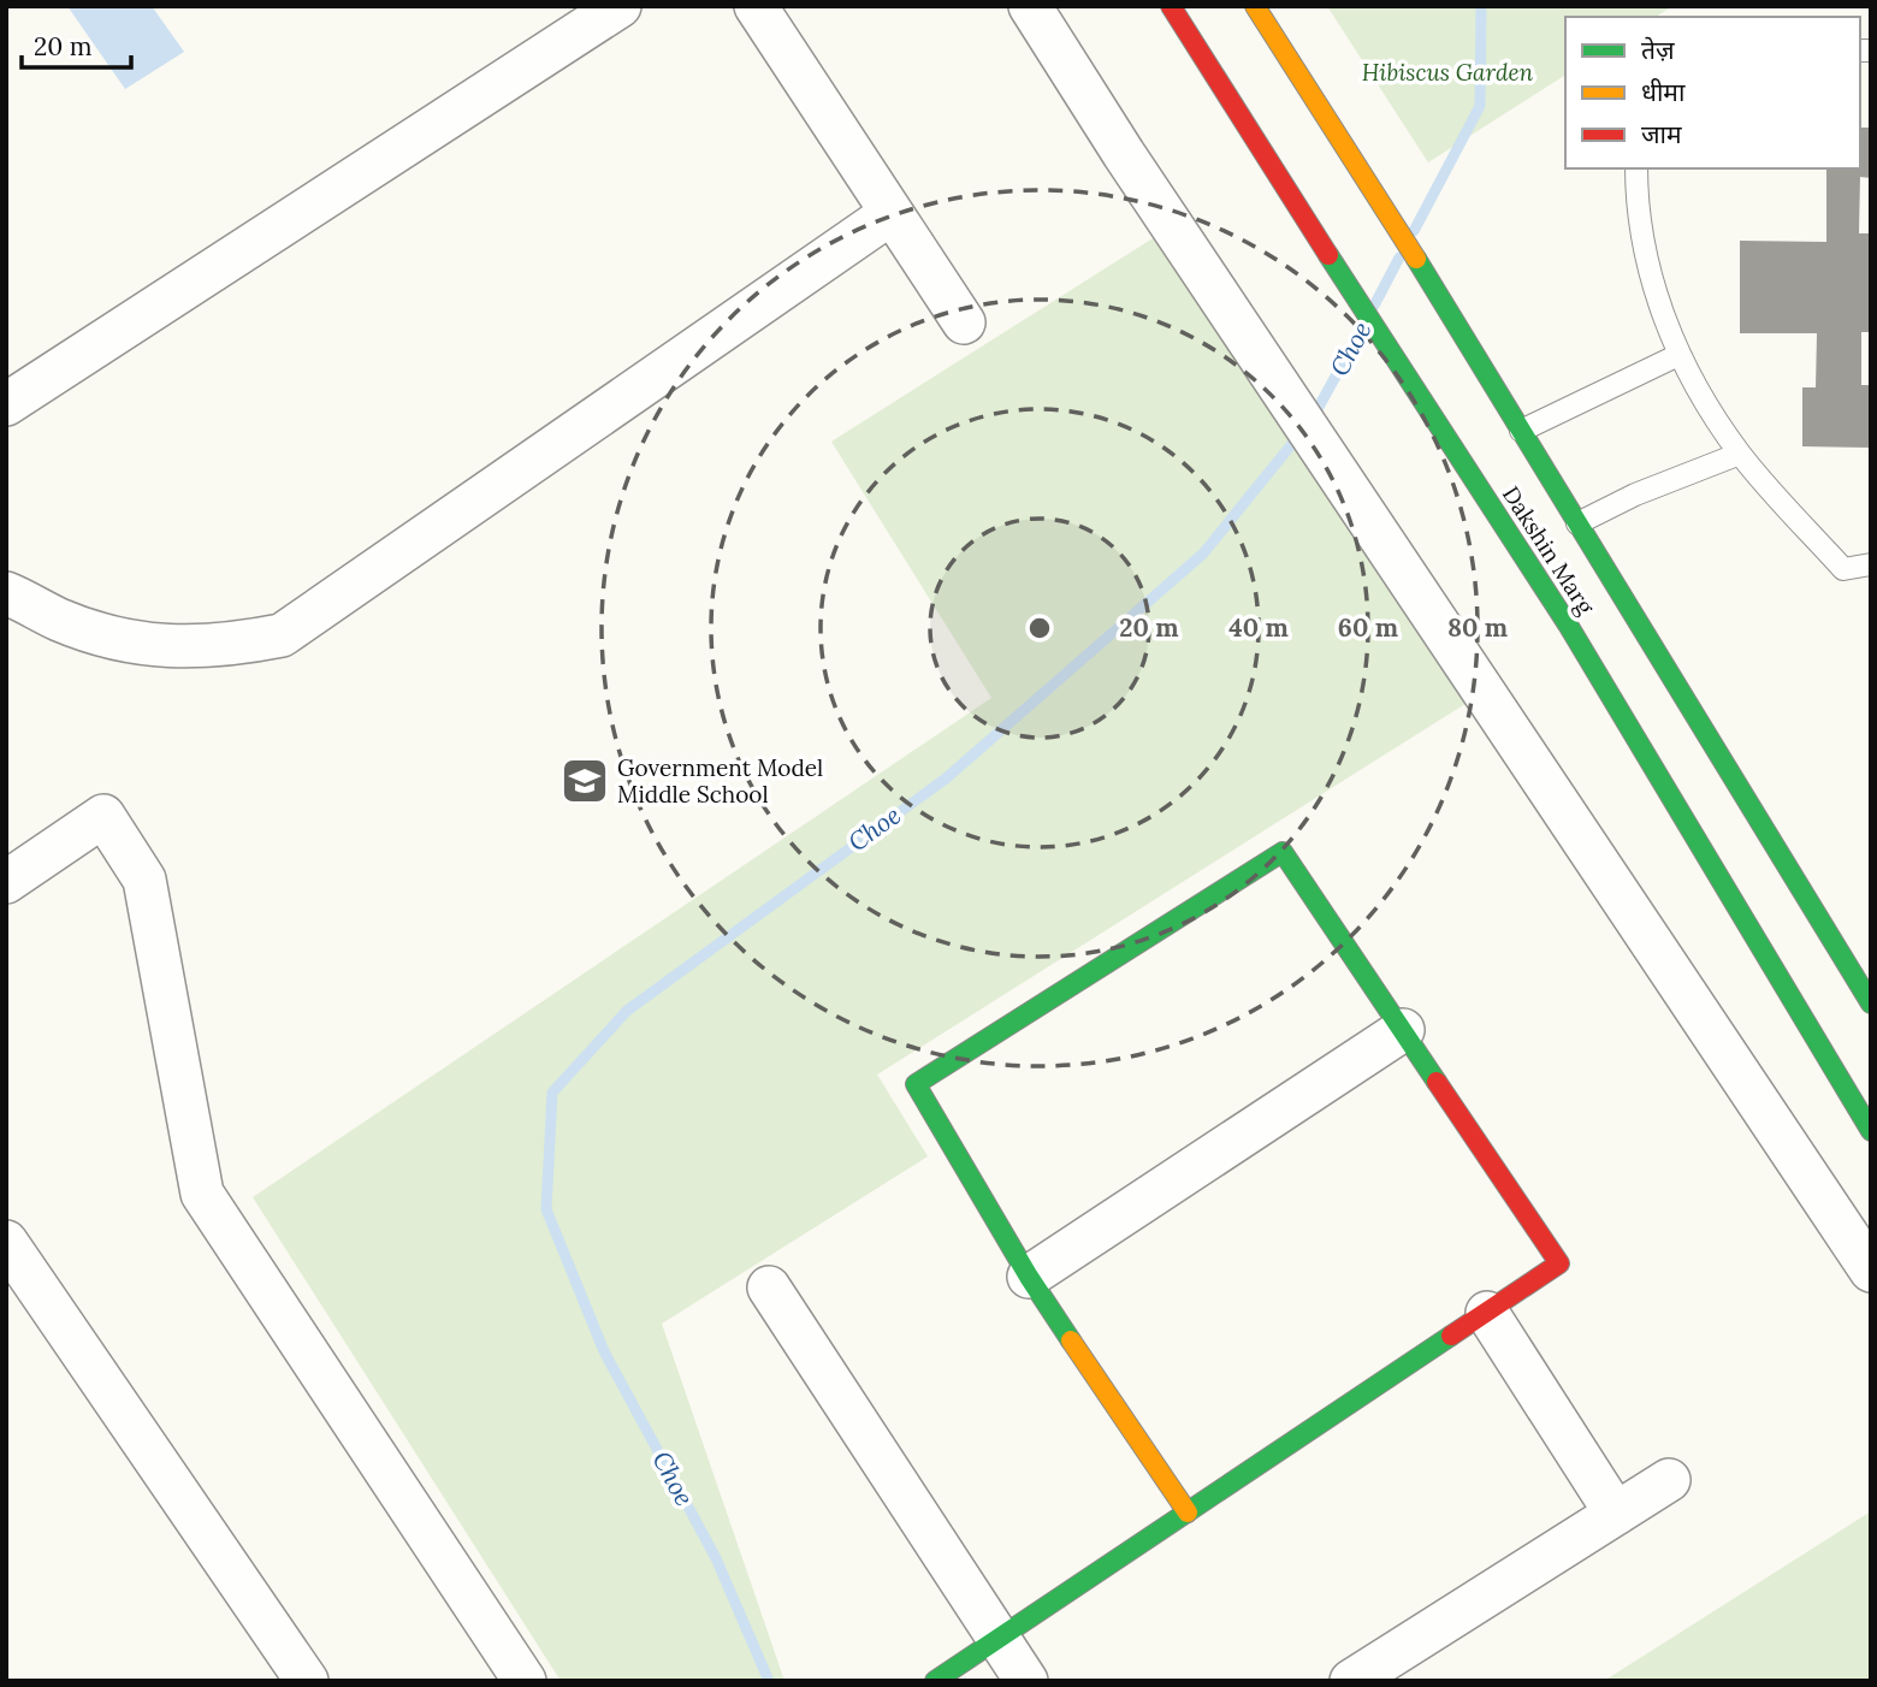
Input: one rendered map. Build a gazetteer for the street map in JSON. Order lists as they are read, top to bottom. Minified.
{"streets":{"main road":["Dakshin Marg"]},"water":["Choe"],"parks":["Hibiscus Garden"],"places":{"school or university":["Government Model Middle School"]},"legend":["तेज़","धीमा","जाम"],"scale_bar":"20 m","rings":["20 m","40 m","60 m","80 m"]}
